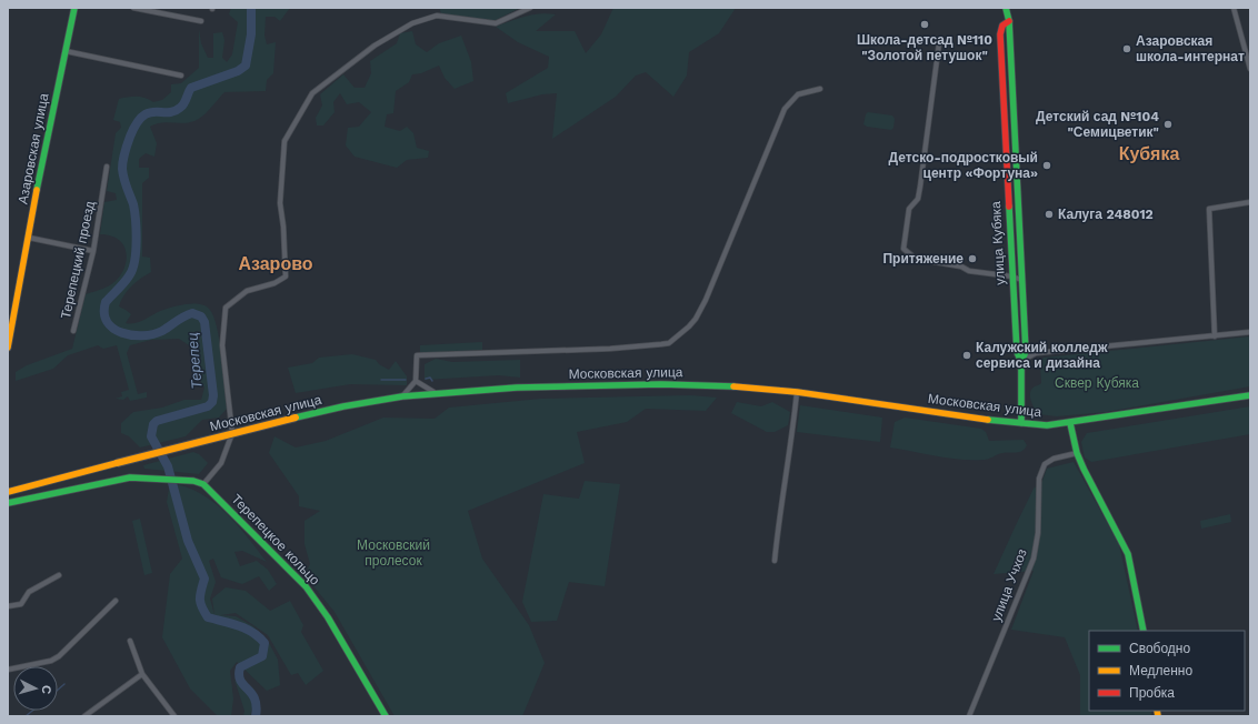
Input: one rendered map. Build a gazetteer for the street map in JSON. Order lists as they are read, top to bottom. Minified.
{"streets":{"street":["Азаровская улица","улица Кубяка","Терепецкий проезд","Московская улица","Терепецкое кольцо","улица Учхоз"]},"crossings":[["улица Кубяка","Московская улица"]],"districts":["Кубяка","Азарово"],"water":["Терепец"],"parks":["Сквер Кубяка","Московский пролесок"],"places":["Школа-детсад №110 \"Золотой петушок\"","Азаровская школа-интернат","Детский сад №104 \"Семицветик\"","Детско-подростковый центр «Фортуна»","Калуга 248012","Притяжение","Калужский колледж сервиса и дизайна"],"legend":["Свободно","Медленно","Пробка"],"north":"right"}
